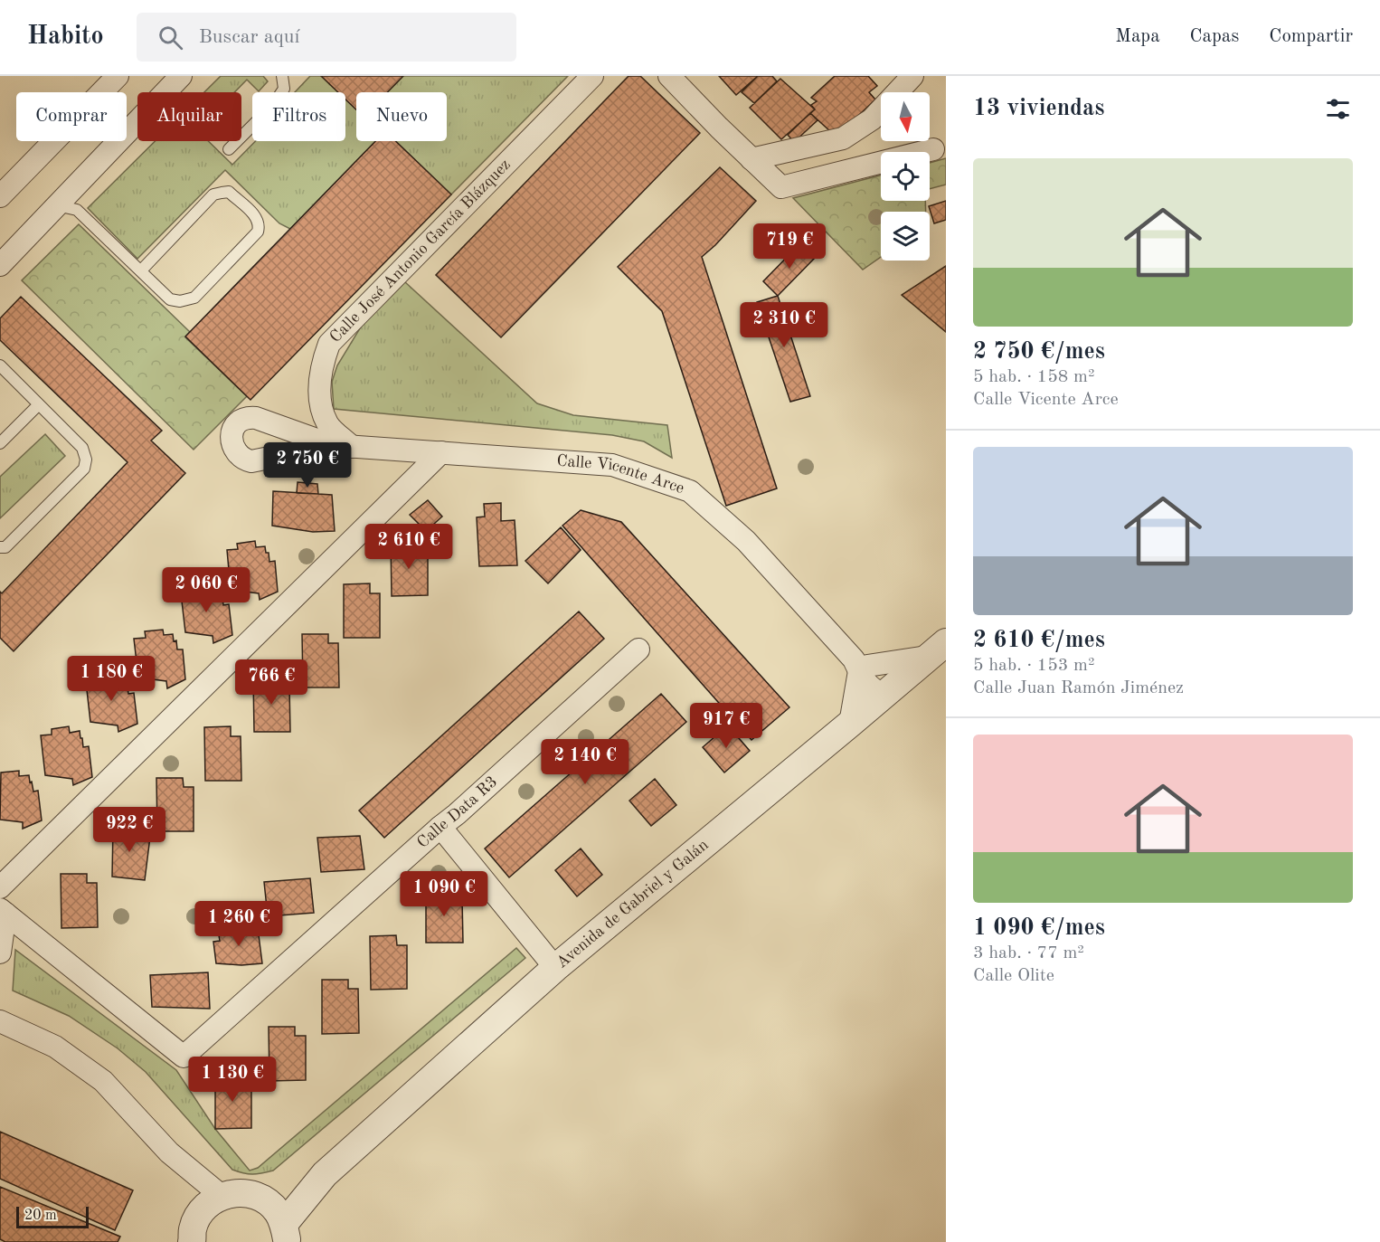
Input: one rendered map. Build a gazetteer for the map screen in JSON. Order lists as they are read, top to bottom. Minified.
{"streets":{"street":["Calle José Antonio García Blázquez","Calle Vicente Arce","Calle Data R3","Avenida de Gabriel y Galán"]},"crossings":[["Calle José Antonio García Blázquez","Calle Vicente Arce"],["Calle Vicente Arce","Avenida de Gabriel y Galán"]],"scale_bar":"20 m","north":"bottom","page":{"header":"Habito","search":"Buscar aquí","nav":["Mapa","Capas","Compartir"],"heading":"13 viviendas","chip":["Comprar","Alquilar","Filtros","Nuevo"],"list":[{"name":"2 750 €/mes","note":"5 hab. · 158 m² · Calle Vicente Arce"},{"name":"2 610 €/mes","note":"5 hab. · 153 m² · Calle Juan Ramón Jiménez"},{"name":"1 090 €/mes","note":"3 hab. · 77 m² · Calle Olite"}],"price":["719 €","2 310 €","2 750 €","2 610 €","2 060 €","1 180 €","766 €","917 €","2 140 €","922 €","1 090 €","1 260 €","1 130 €"],"scale":"20 m"}}
